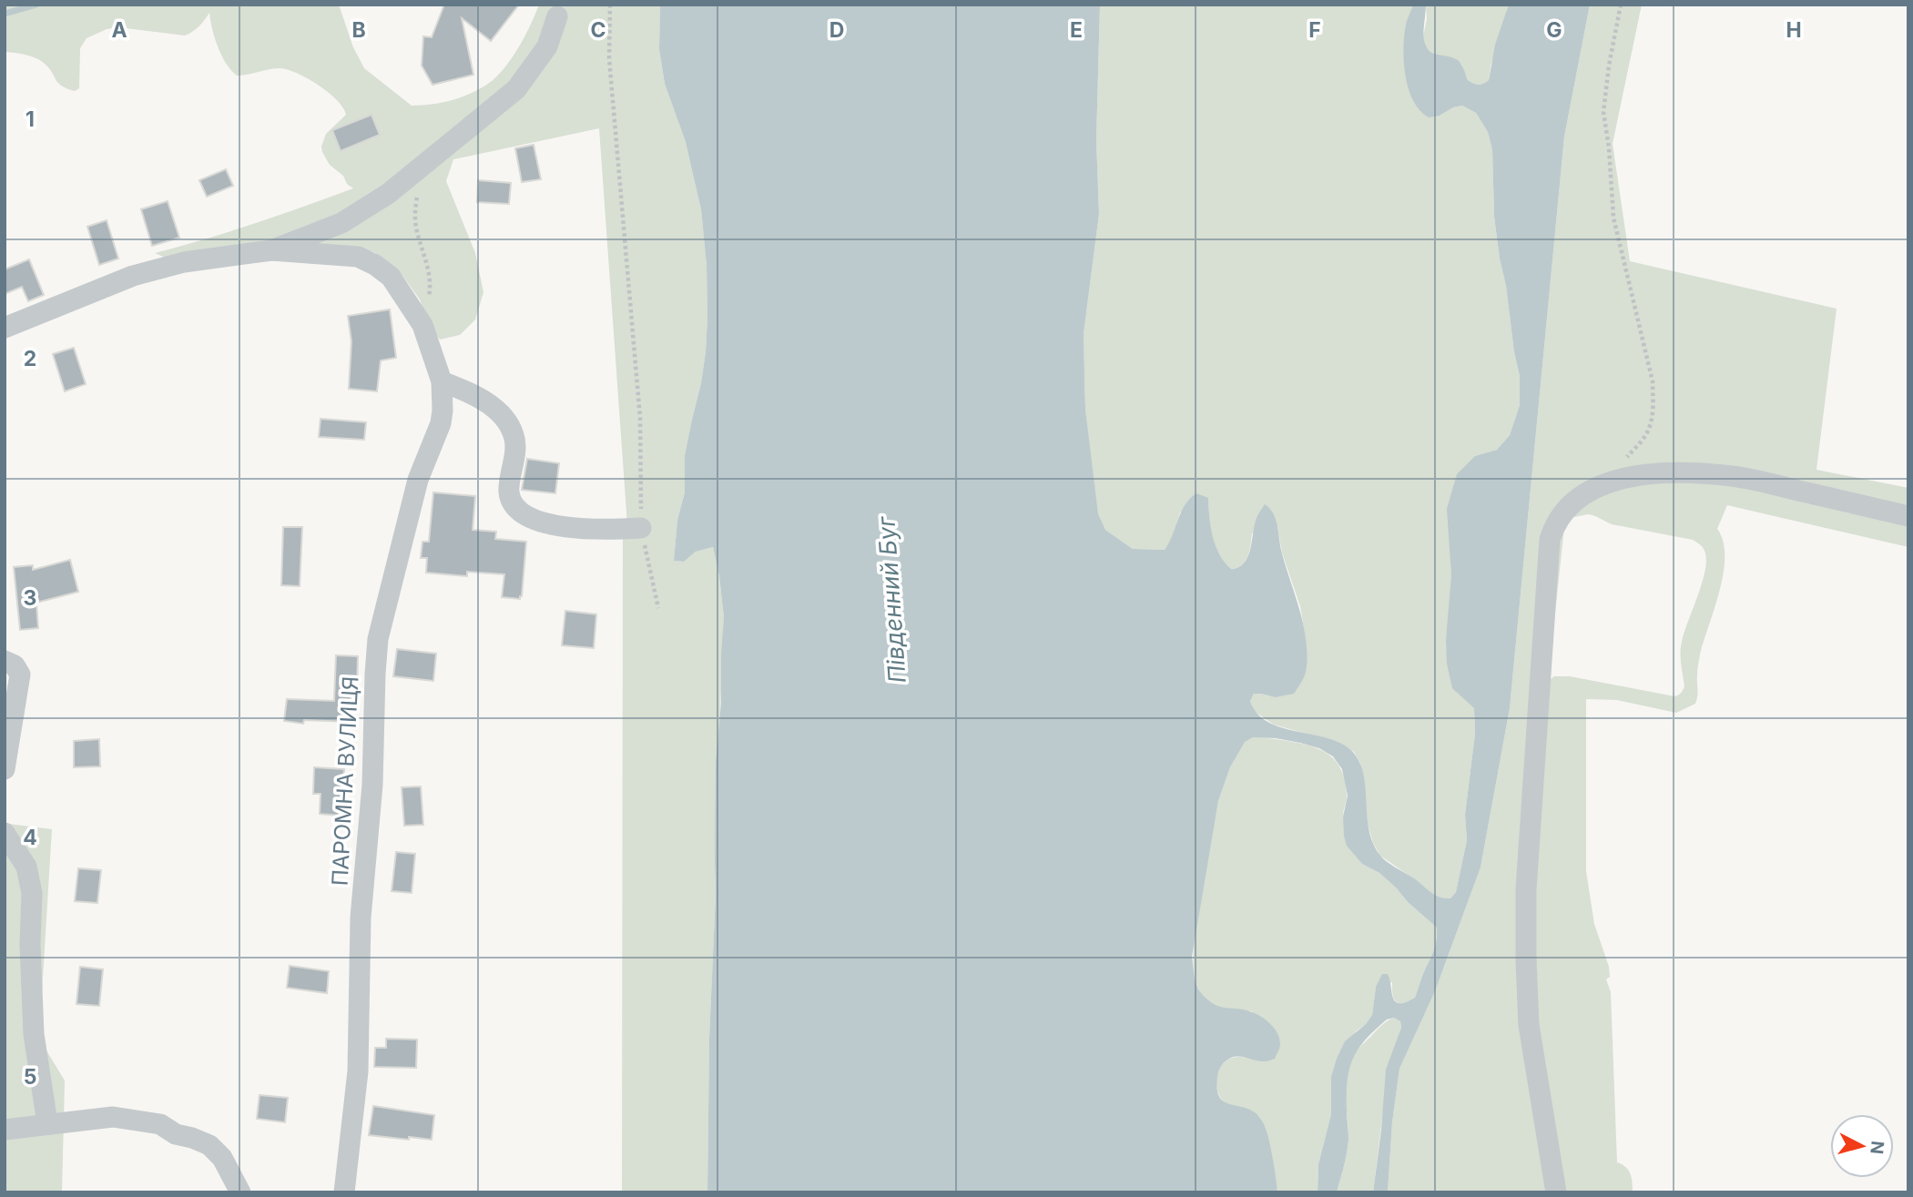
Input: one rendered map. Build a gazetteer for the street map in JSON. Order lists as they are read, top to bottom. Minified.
{"streets":{"street":["ПАРОМНА ВУЛИЦЯ"]},"water":["Південний Буг"],"north":"right","grid":{"columns":["A","B","C","D","E","F","G","H"],"rows":["1","2","3","4","5"]}}
